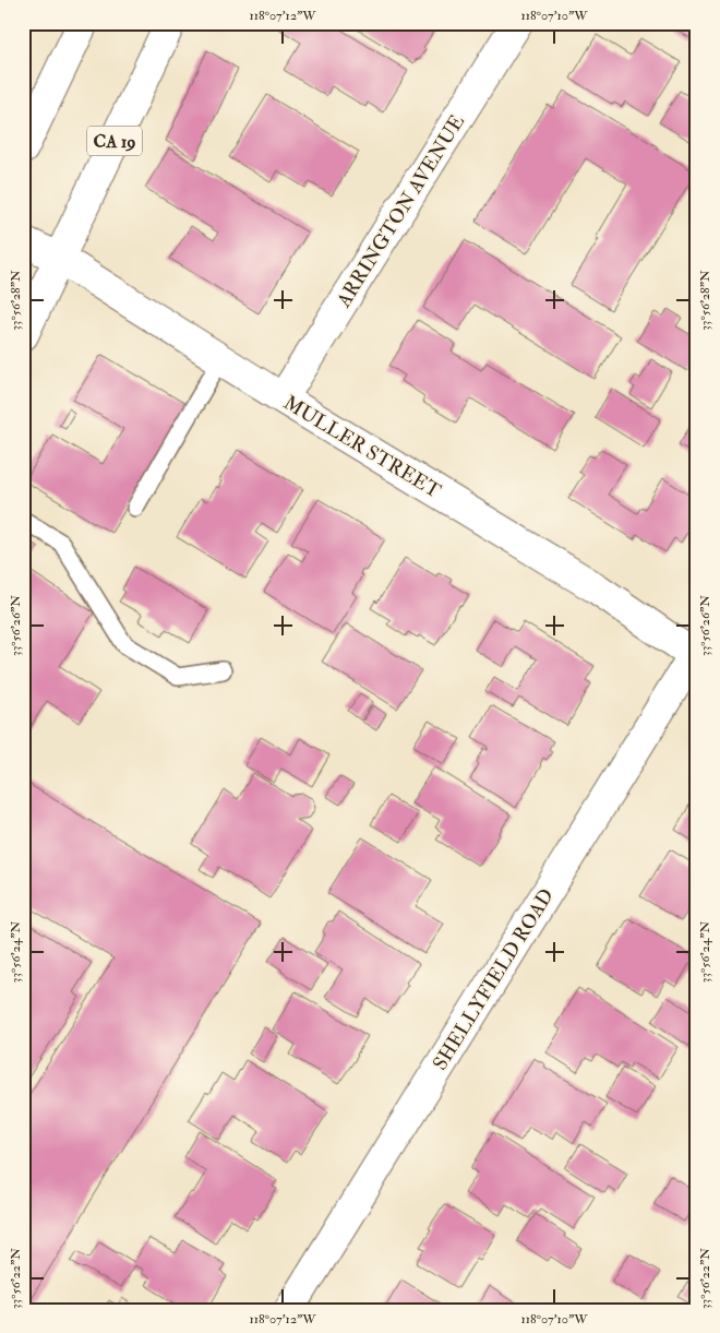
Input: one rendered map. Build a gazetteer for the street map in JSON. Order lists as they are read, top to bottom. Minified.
{"streets":{"street":["CA 19","ARRINGTON AVENUE","MULLER STREET","SHELLYFIELD ROAD"]},"crossings":[["CA 19","MULLER STREET"],["ARRINGTON AVENUE","MULLER STREET"],["MULLER STREET","SHELLYFIELD ROAD"]],"coordinates":["118°07'12\"W","118°07'10\"W","33°56'28\"N","33°56'26\"N","33°56'24\"N","33°56'22\"N"]}
